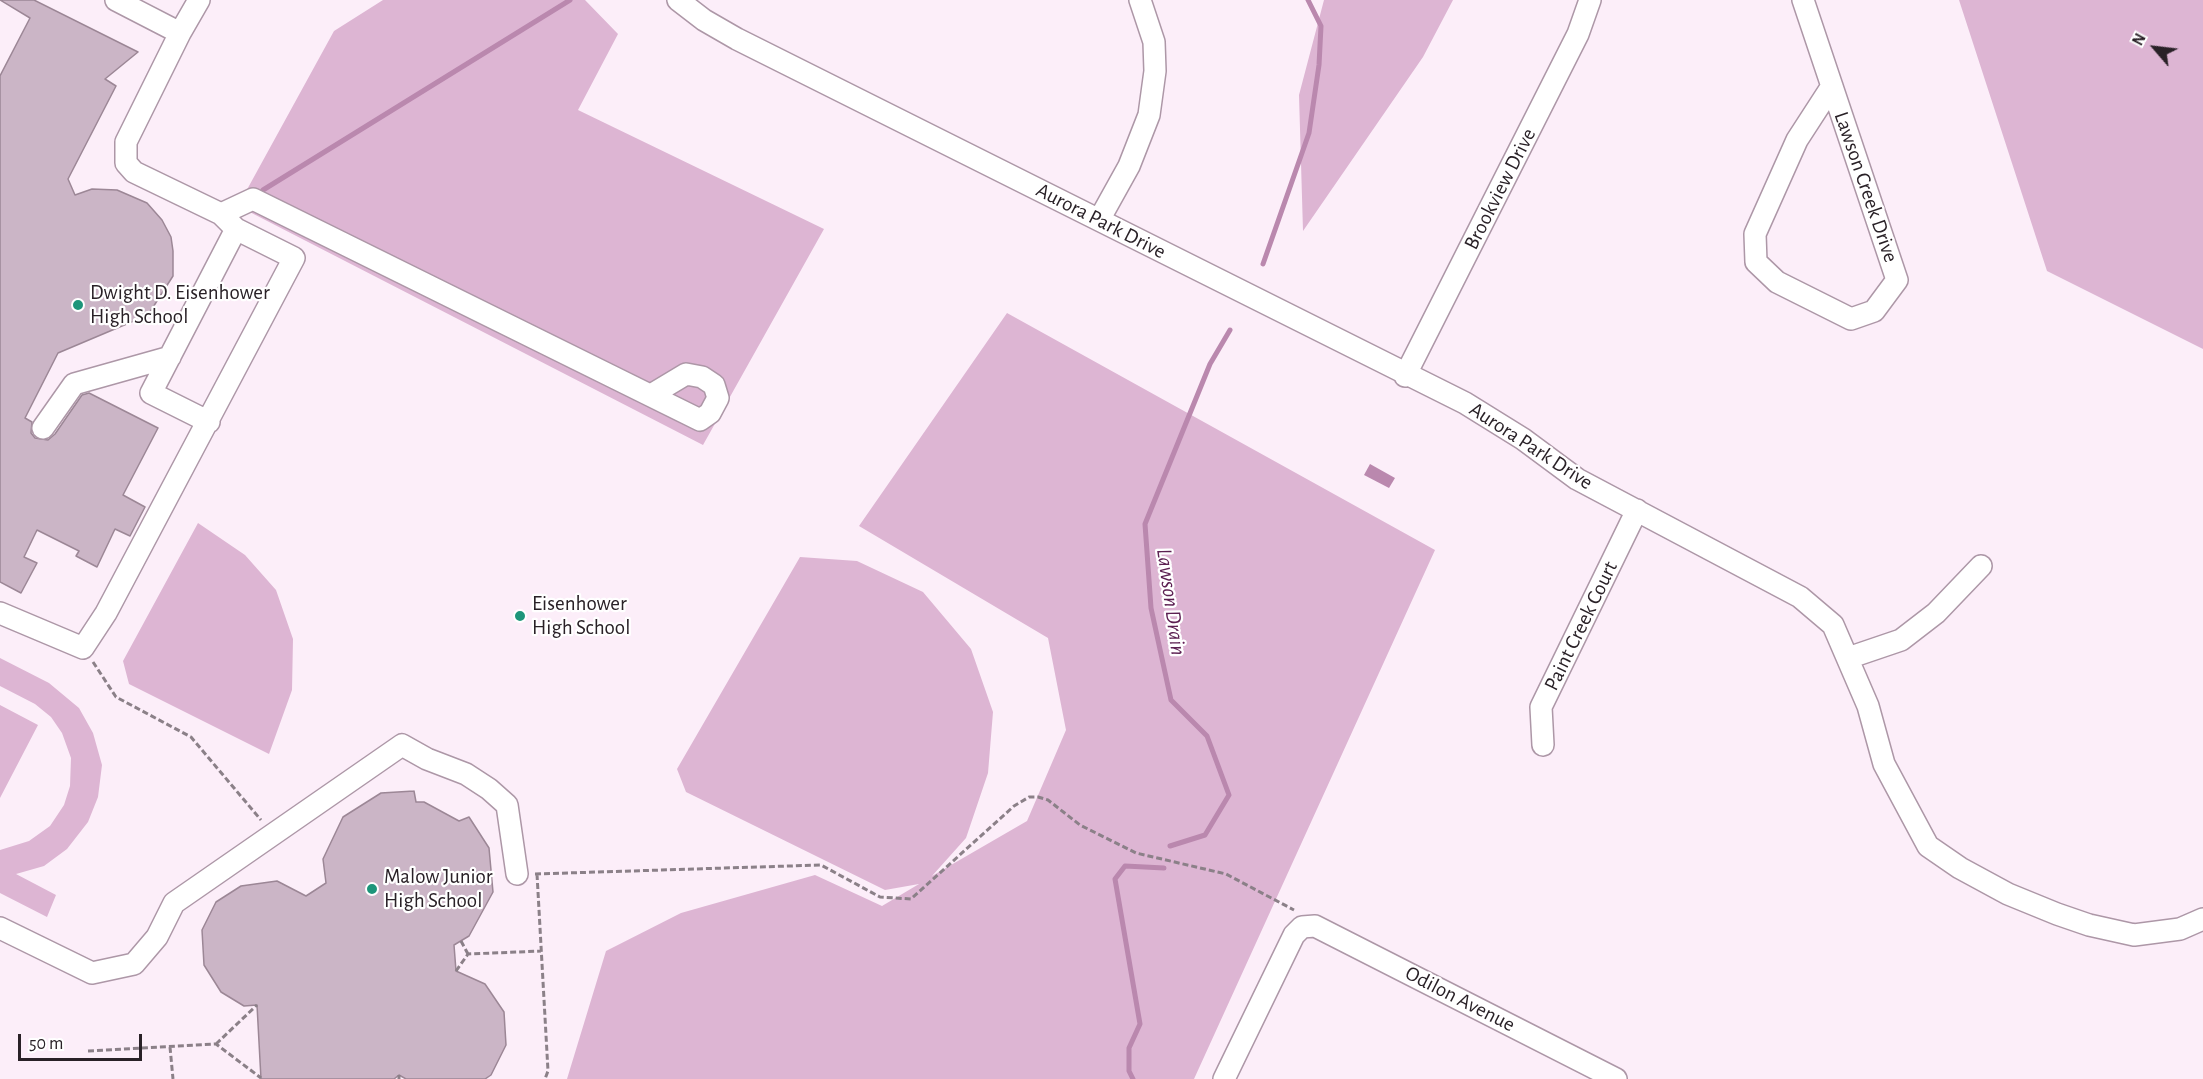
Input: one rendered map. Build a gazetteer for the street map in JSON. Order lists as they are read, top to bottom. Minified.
{"streets":{"street":["Lawson Creek Drive","Brookview Drive","Aurora Park Drive","Paint Creek Court","Odilon Avenue"]},"crossings":[["Brookview Drive","Aurora Park Drive"],["Aurora Park Drive","Paint Creek Court"]],"water":["Lawson Drain"],"places":["Dwight D. Eisenhower High School","Eisenhower High School","Malow Junior High School"],"scale_bar":"50 m","north":"top left"}
